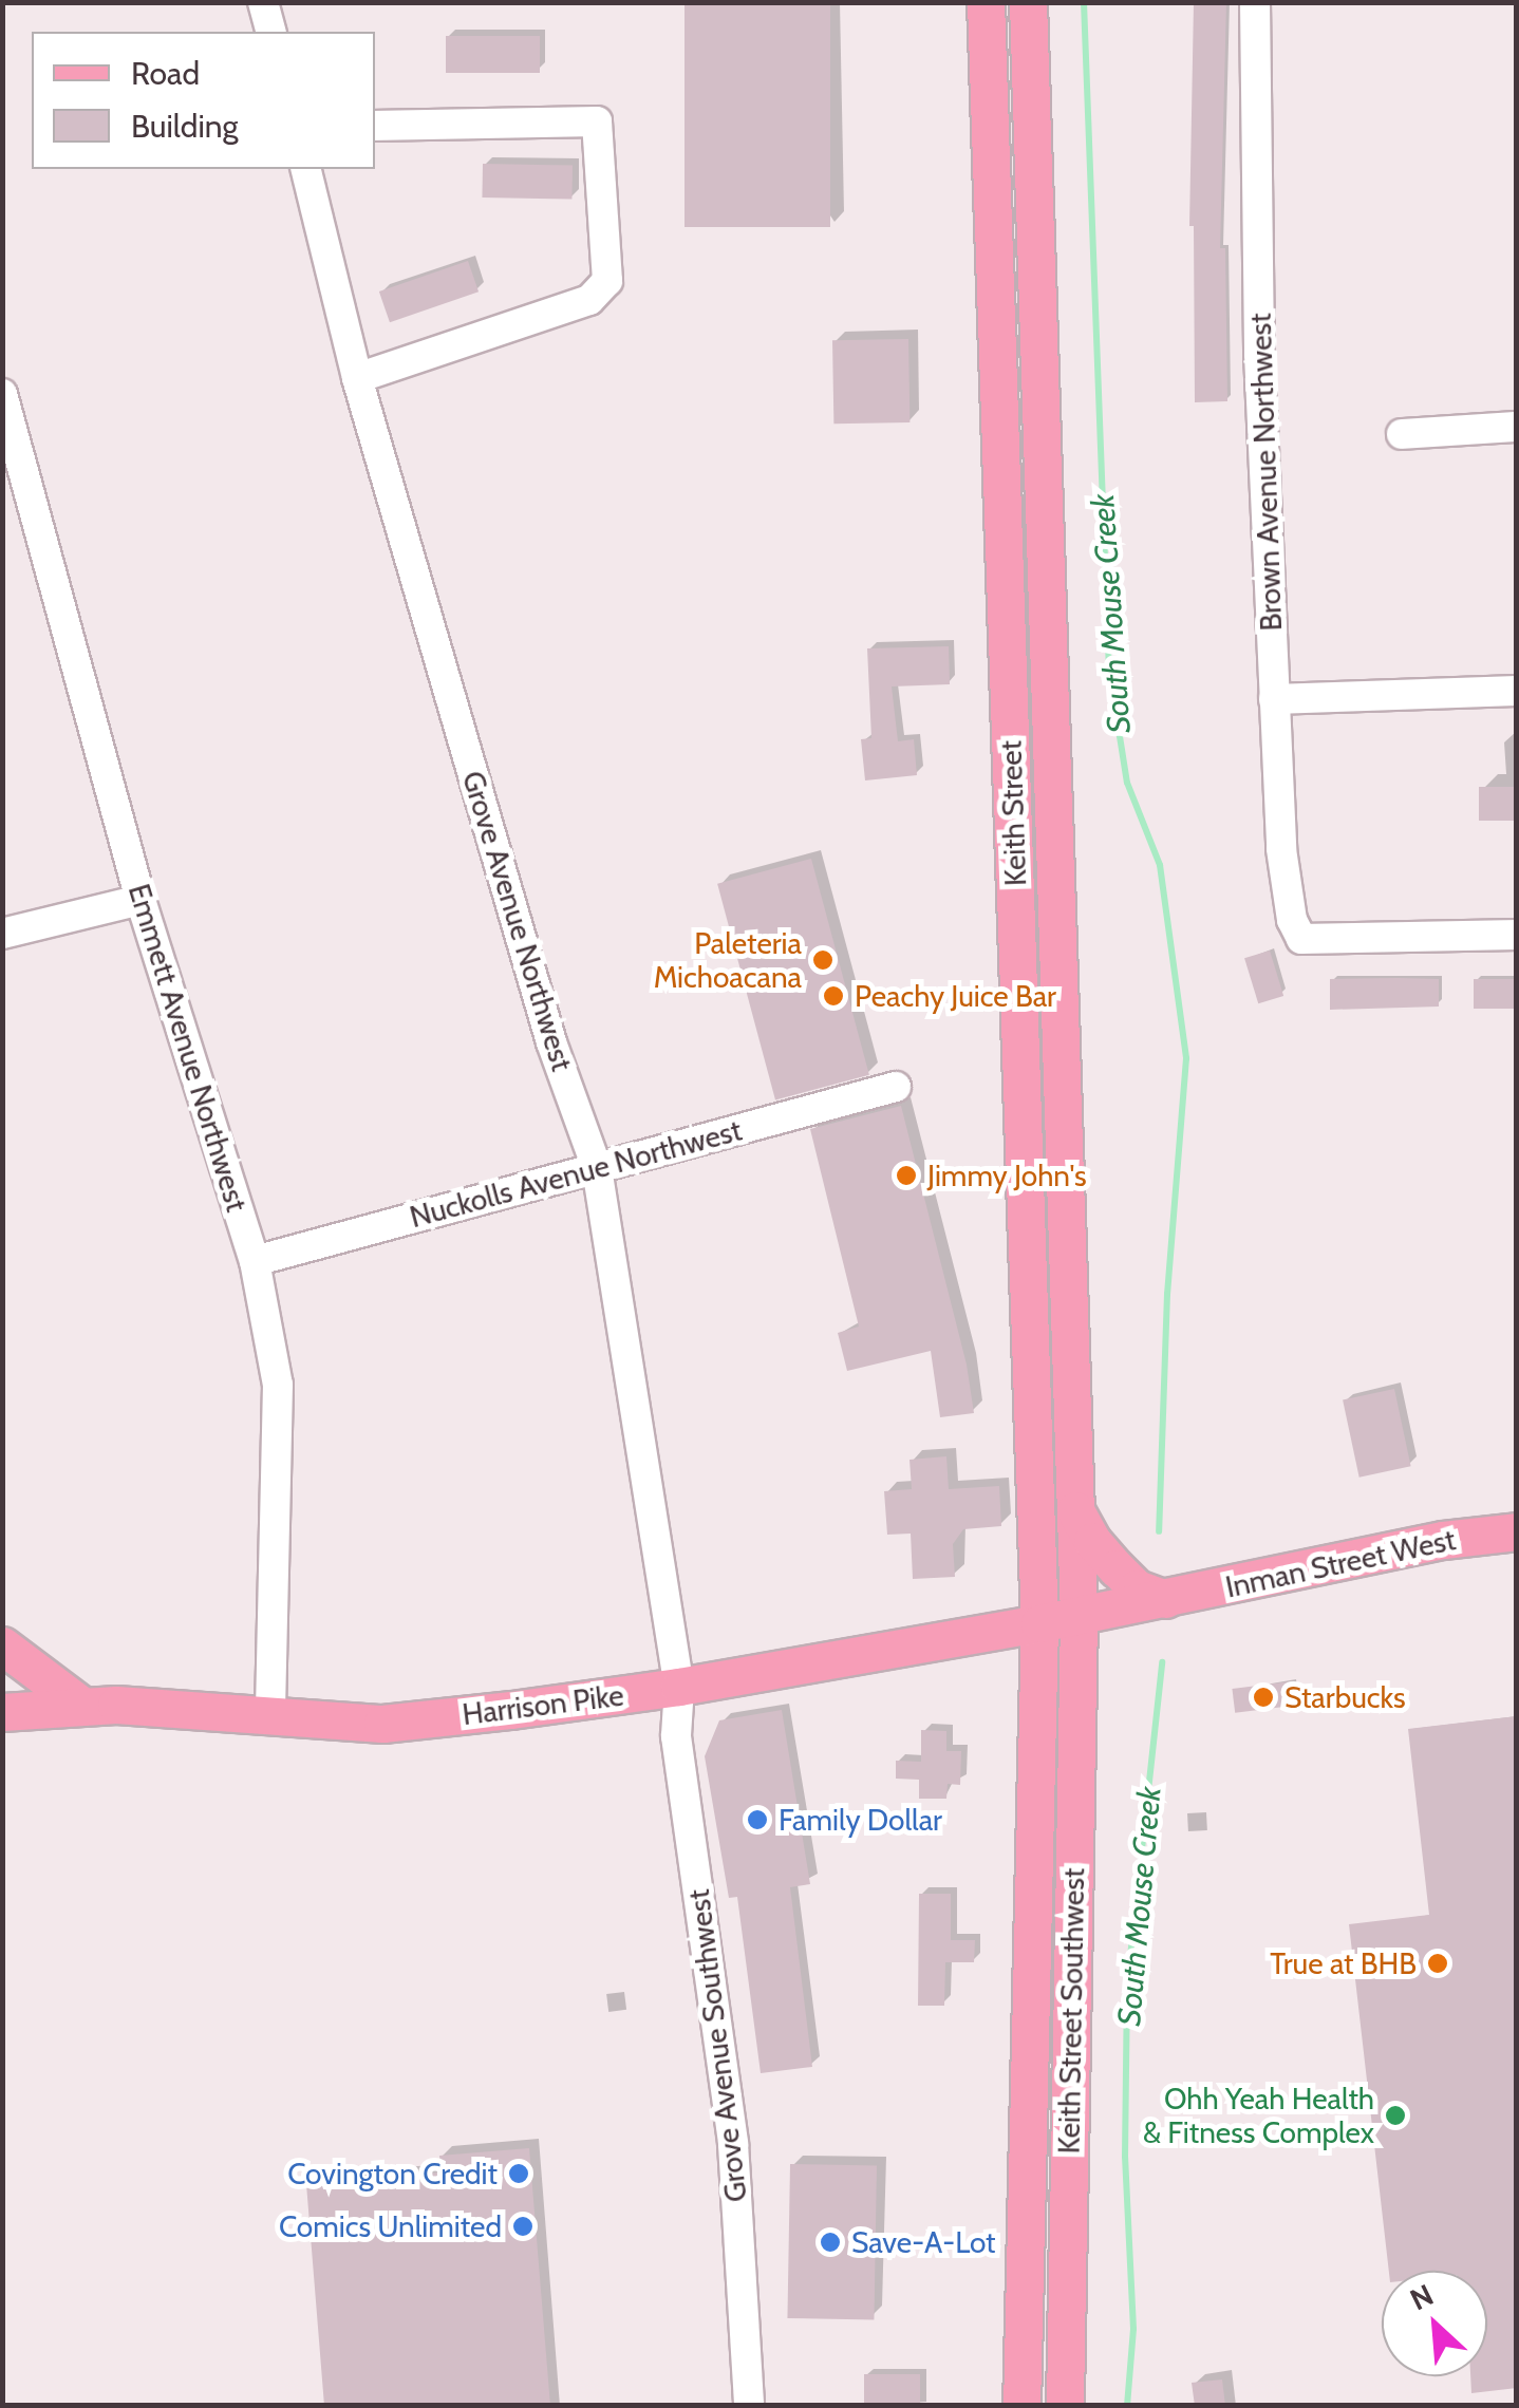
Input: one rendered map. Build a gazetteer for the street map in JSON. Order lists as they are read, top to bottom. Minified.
{"streets":{"main road":["Keith Street","Inman Street West","Harrison Pike","Keith Street Southwest"],"street":["Brown Avenue Northwest","Grove Avenue Northwest","Emmett Avenue Northwest","Nuckolls Avenue Northwest","Grove Avenue Southwest"]},"crossings":[["Keith Street","Inman Street West"],["Keith Street","Harrison Pike"],["Keith Street","Keith Street Southwest"],["Grove Avenue Northwest","Nuckolls Avenue Northwest"],["Grove Avenue Northwest","Harrison Pike"],["Grove Avenue Northwest","Grove Avenue Southwest"],["Emmett Avenue Northwest","Nuckolls Avenue Northwest"],["Emmett Avenue Northwest","Harrison Pike"],["Inman Street West","Harrison Pike"],["Inman Street West","Keith Street Southwest"],["Harrison Pike","Keith Street Southwest"],["Harrison Pike","Grove Avenue Southwest"]],"water":["South Mouse Creek"],"places":["Paleteria Michoacana","Peachy Juice Bar","Jimmy John's","Starbucks","Family Dollar","True at BHB","Ohh Yeah Health & Fitness Complex","Covington Credit","Comics Unlimited","Save-A-Lot"],"legend":["Road","Building"],"north":"top left"}
